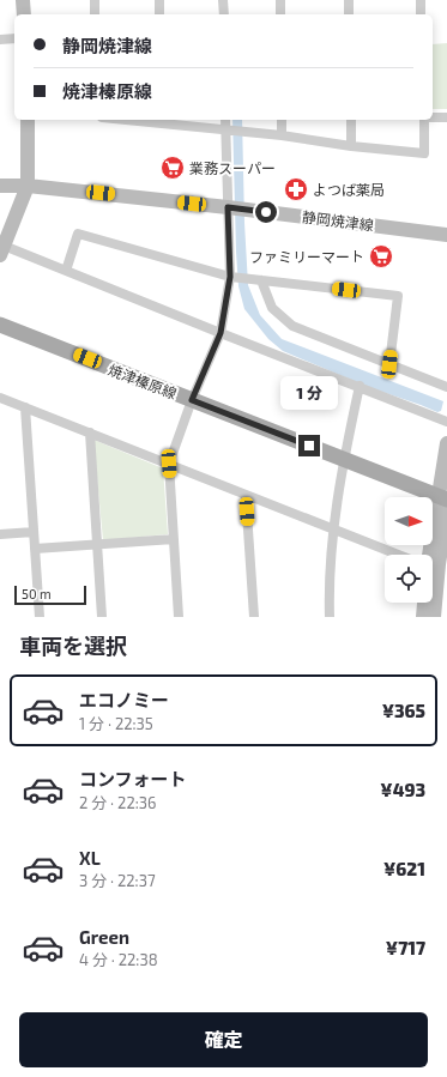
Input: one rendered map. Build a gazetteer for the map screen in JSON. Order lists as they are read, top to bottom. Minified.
{"streets":{"main road":["静岡焼津線","焼津榛原線"]},"places":{"supermarket":["業務スーパー","ファミリーマート"],"pharmacy":["よつば薬局"]},"scale_bar":"50 m","north":"right","page":{"banner":["静岡焼津線","焼津榛原線"],"bubble":"1 分","scale":"50 m","heading":"車両を選択","list":[{"name":"エコノミー","note":"1 分 · 22:35","value":"¥365"},{"name":"コンフォート","note":"2 分 · 22:36","value":"¥493"},{"name":"XL","note":"3 分 · 22:37","value":"¥621"},{"name":"Green","note":"4 分 · 22:38","value":"¥717"}],"buttons":"確定"}}
